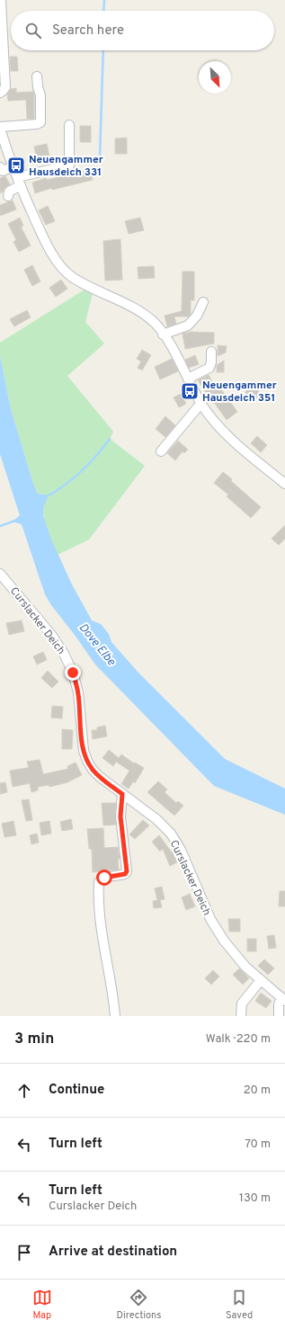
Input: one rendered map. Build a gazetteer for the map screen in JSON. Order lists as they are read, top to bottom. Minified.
{"streets":{"street":["Curslacker Deich"]},"water":["Dove Elbe"],"places":{"bus stop":["Neuengammer Hausdeich 331","Neuengammer Hausdeich 351"]},"north":"bottom right","page":{"search":"Search here","heading":["3 min","Walk · 220 m"],"list":[["Continue","20 m"],["Turn left","70 m"],["Turn left","Curslacker Deich","130 m"],"Arrive at destination"],"nav":["Map","Directions","Saved"]}}
